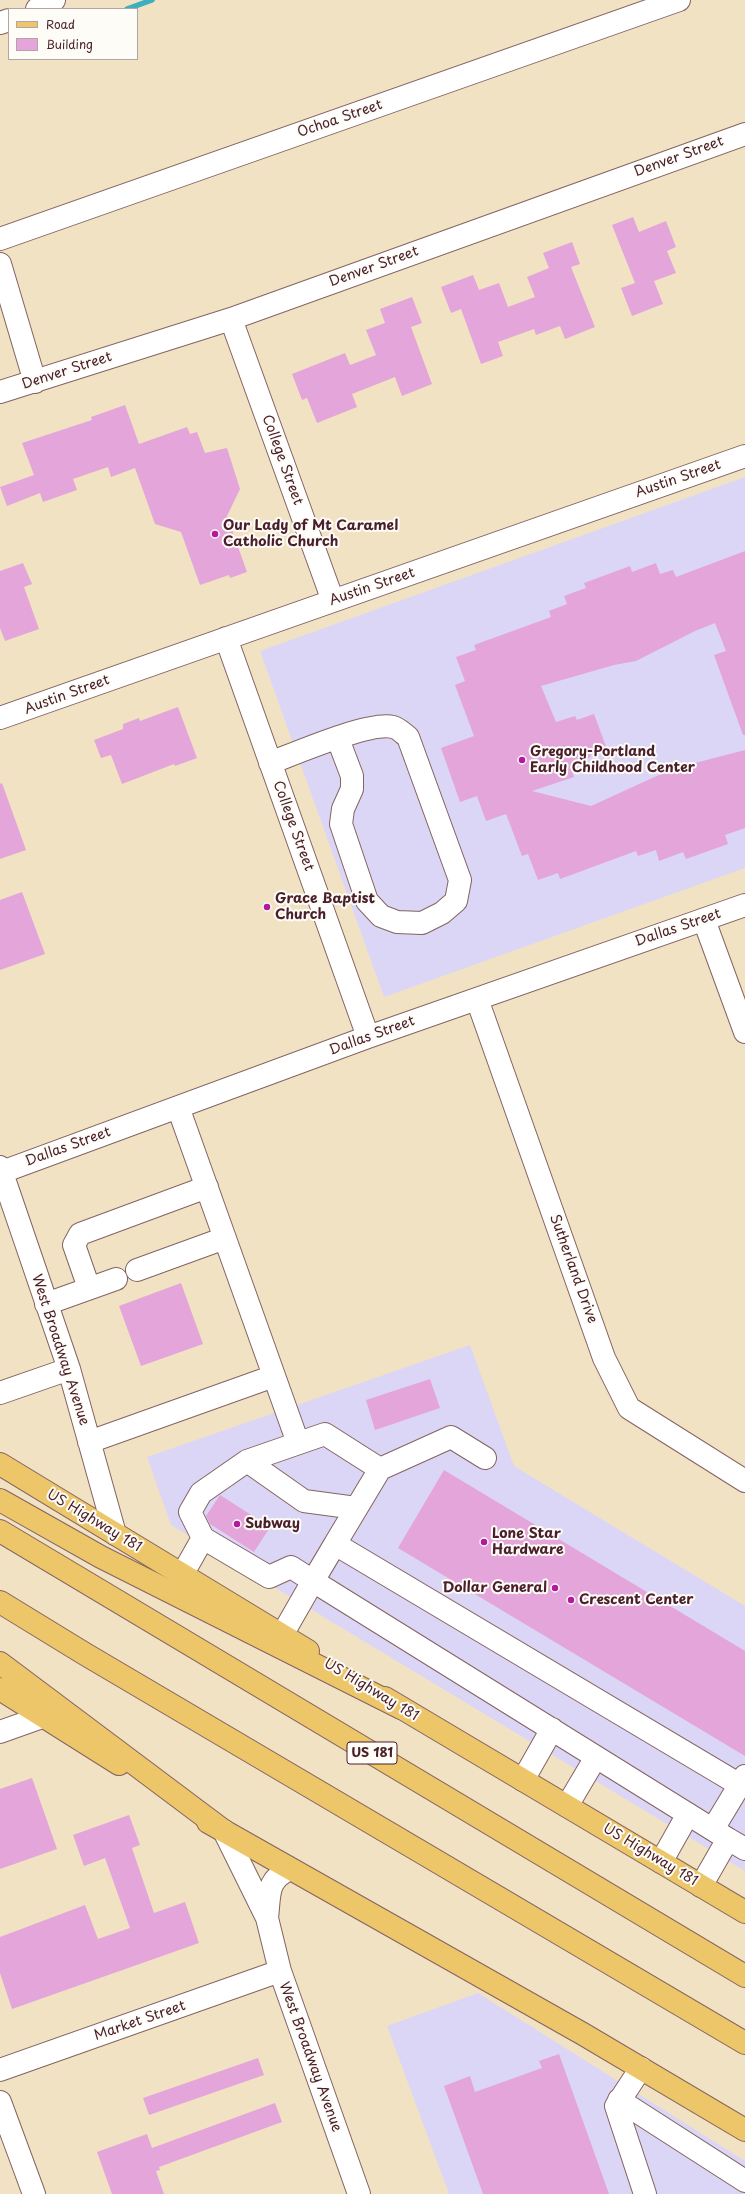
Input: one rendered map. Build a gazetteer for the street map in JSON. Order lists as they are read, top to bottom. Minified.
{"streets":{"main road":["US Highway 181","US 181"],"street":["Ochoa Street","Denver Street","College Street","Austin Street","Dallas Street","Sutherland Drive","West Broadway Avenue","Market Street"]},"crossings":[["Denver Street","College Street"],["College Street","Austin Street"],["College Street","Dallas Street"],["Dallas Street","Sutherland Drive"],["Dallas Street","West Broadway Avenue"],["West Broadway Avenue","US Highway 181"],["West Broadway Avenue","Market Street"]],"places":["Our Lady of Mt Caramel Catholic Church","Gregory-Portland Early Childhood Center","Grace Baptist Church","Subway","Lone Star Hardware","Dollar General","Crescent Center"],"legend":["Road","Building"]}
